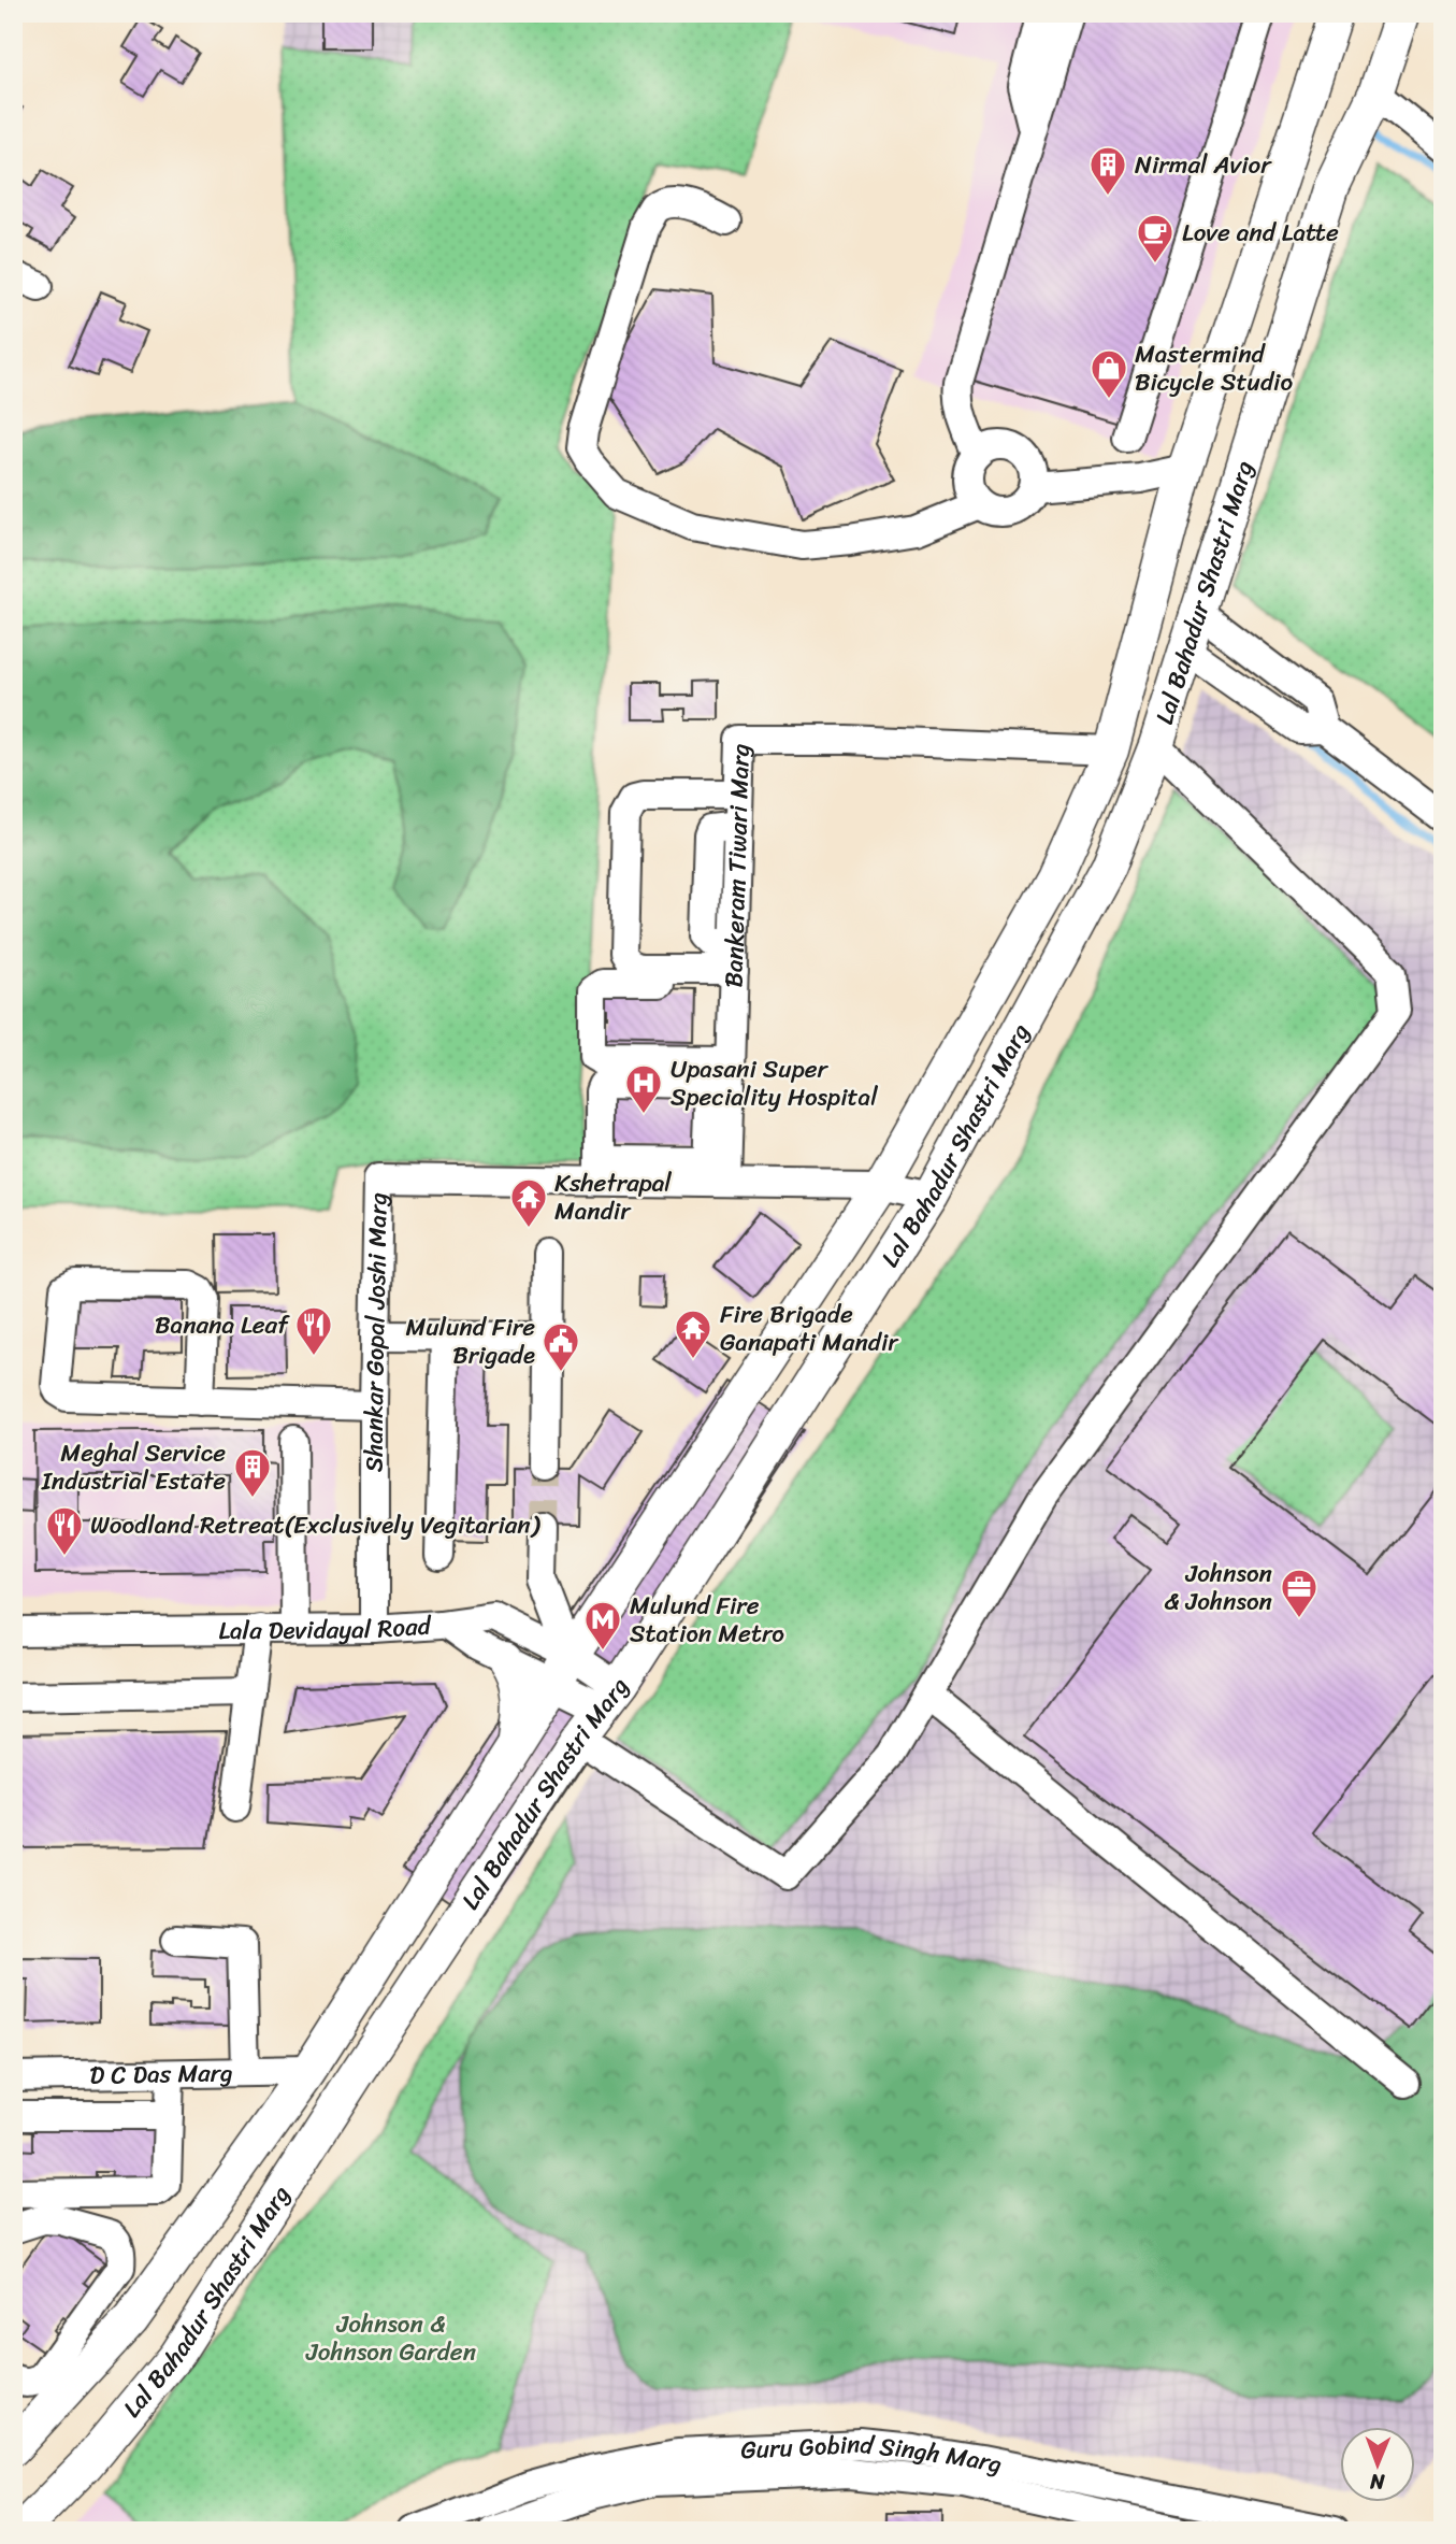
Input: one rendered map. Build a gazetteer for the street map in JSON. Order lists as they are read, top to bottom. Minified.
{"streets":{"main road":["Lal Bahadur Shastri Marg"],"street":["Bankeram Tiwari Marg","Shankar Gopal Joshi Marg","Lala Devidayal Road","D C Das Marg","Guru Gobind Singh Marg"]},"crossings":[["Lal Bahadur Shastri Marg","Bankeram Tiwari Marg"],["Lal Bahadur Shastri Marg","Shankar Gopal Joshi Marg"],["Lal Bahadur Shastri Marg","Lala Devidayal Road"],["Lal Bahadur Shastri Marg","D C Das Marg"],["Bankeram Tiwari Marg","Shankar Gopal Joshi Marg"],["Shankar Gopal Joshi Marg","Lala Devidayal Road"]],"parks":["Johnson & Johnson Garden"],"places":{"building":["Nirmal Avior","Meghal Service Industrial Estate"],"cafe":["Love and Latte"],"shop":["Mastermind Bicycle Studio"],"hospital":["Upasani Super Speciality Hospital"],"temple":["Kshetrapal Mandir","Fire Brigade Ganapati Mandir"],"restaurant":["Banana Leaf","Woodland Retreat(Exclusively Vegitarian)"],"public building":["Mulund Fire Brigade"],"office":["Johnson & Johnson"],"metro station":["Mulund Fire Station Metro"]},"north":"bottom"}
